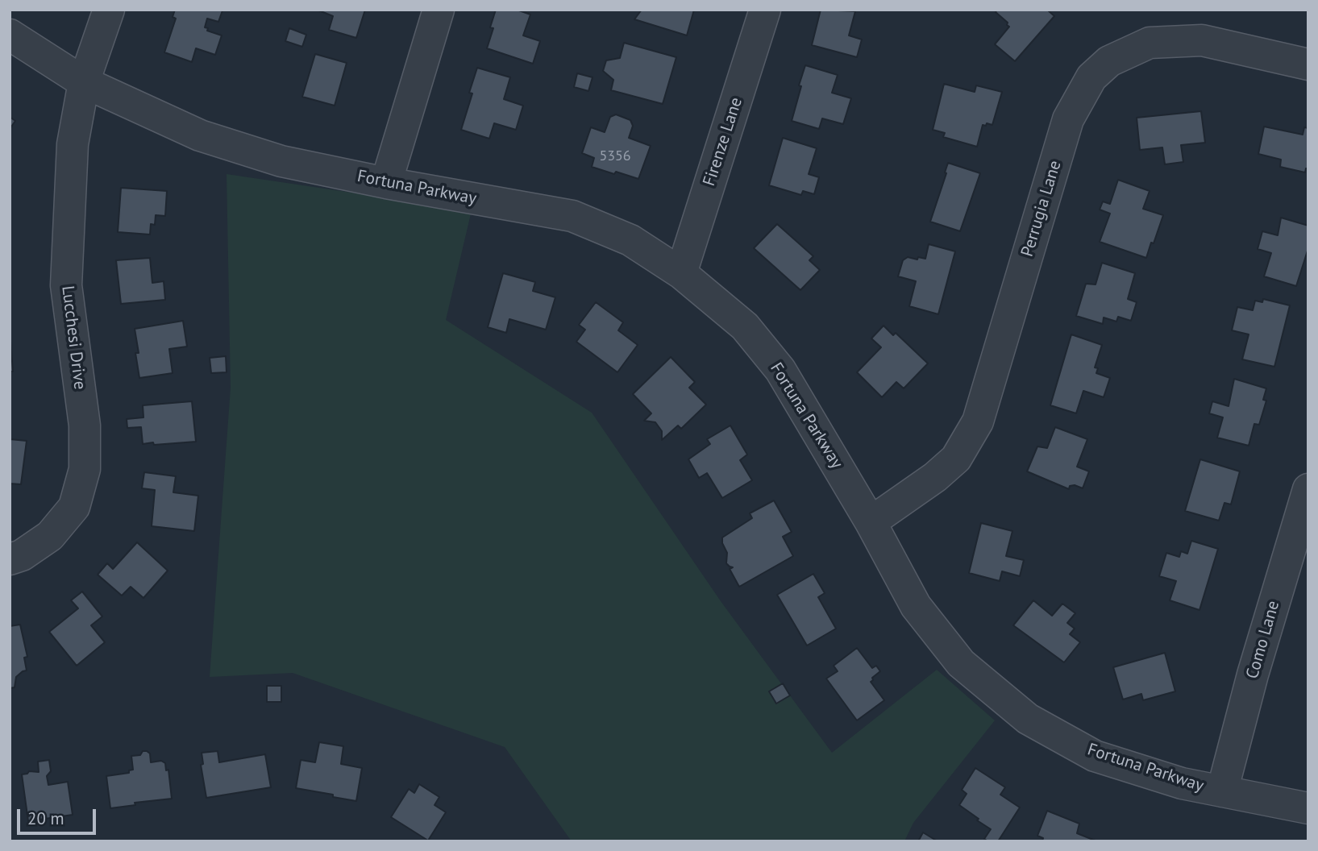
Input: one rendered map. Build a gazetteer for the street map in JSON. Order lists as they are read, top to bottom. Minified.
{"streets":{"street":["Firenze Lane","Fortuna Parkway","Perrugia Lane","Lucchesi Drive","Como Lane"]},"crossings":[["Firenze Lane","Fortuna Parkway"],["Fortuna Parkway","Perrugia Lane"],["Fortuna Parkway","Lucchesi Drive"],["Fortuna Parkway","Como Lane"]],"house_numbers":["5356"],"scale_bar":"20 m"}
